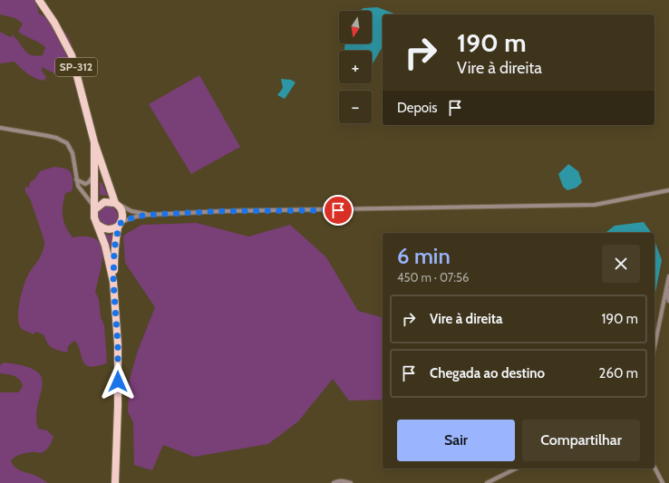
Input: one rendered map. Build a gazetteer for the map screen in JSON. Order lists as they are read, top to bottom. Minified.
{"streets":{"main road":["SP-312"]},"north":"bottom","page":{"map_buttons":["+","−"],"turn":["190 m","Vire à direita"],"then":"Depois","heading":["6 min","450 m · 07:56"],"list":[{"name":"Vire à direita","value":"190 m"},{"name":"Chegada ao destino","value":"260 m"}],"buttons":["Sair","Compartilhar"]}}
